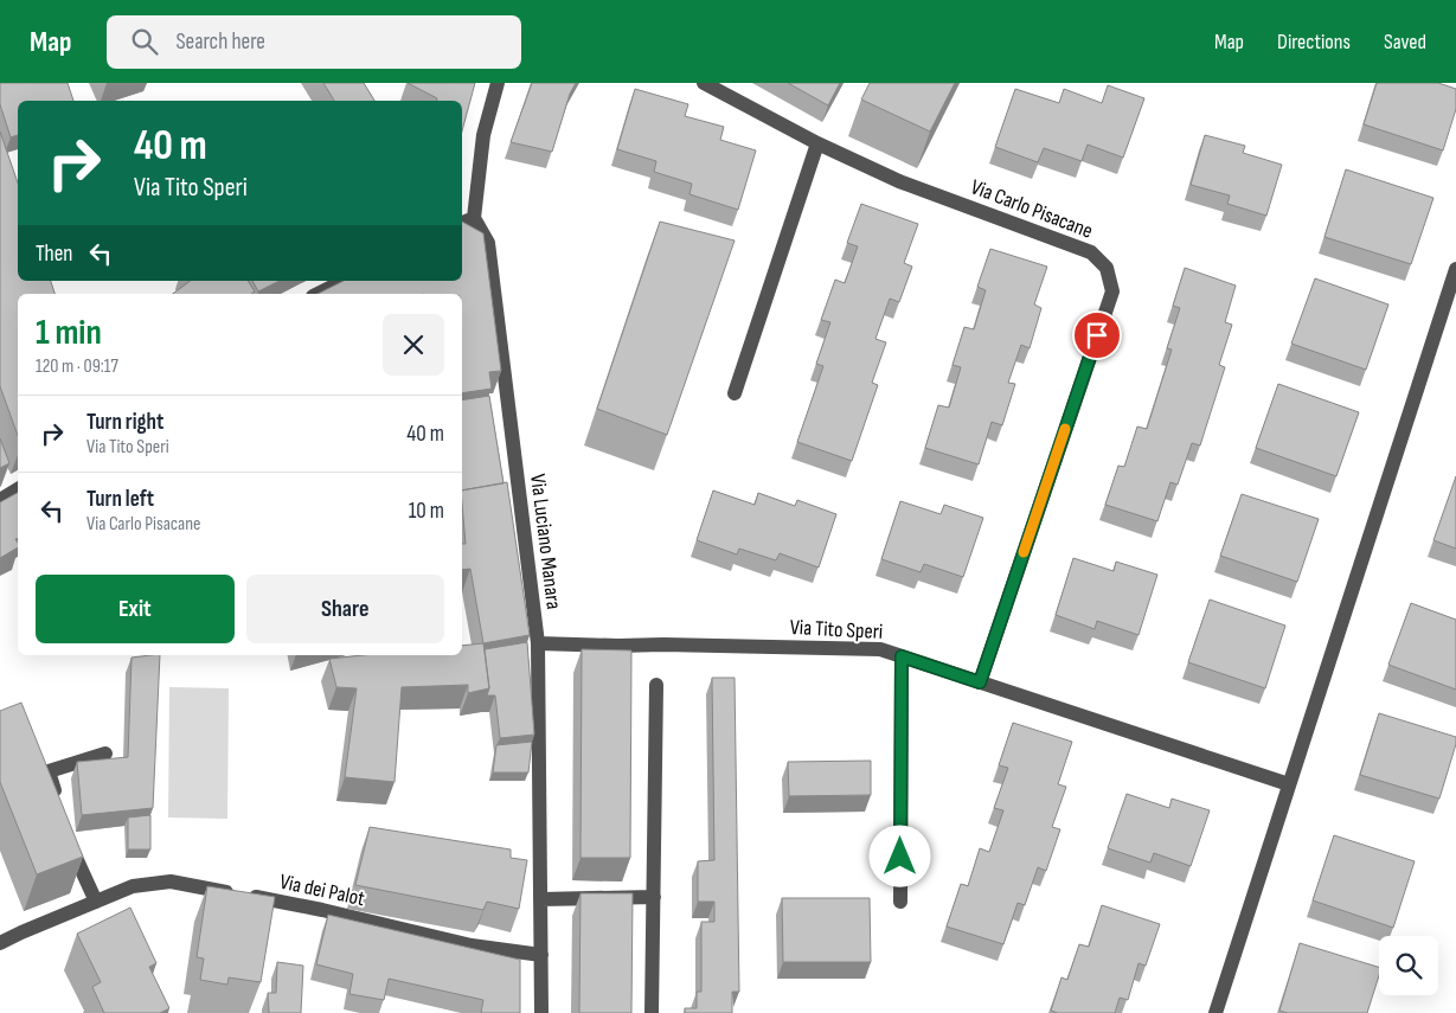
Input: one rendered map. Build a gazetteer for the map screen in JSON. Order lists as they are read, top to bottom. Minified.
{"streets":{"street":["Via Carlo Pisacane","Via Luciano Manara","Via Tito Speri","Via dei Palot"]},"crossings":[["Via Carlo Pisacane","Via Tito Speri"],["Via Luciano Manara","Via Tito Speri"],["Via Luciano Manara","Via dei Palot"]],"page":{"header":"Map","search":"Search here","nav":["Map","Directions","Saved"],"turn":["40 m","Via Tito Speri"],"then":"Then","heading":["1 min","120 m · 09:17"],"list":[{"name":"Turn right","note":"Via Tito Speri","value":"40 m"},{"name":"Turn left","note":"Via Carlo Pisacane","value":"10 m"}],"buttons":["Exit","Share"]}}
